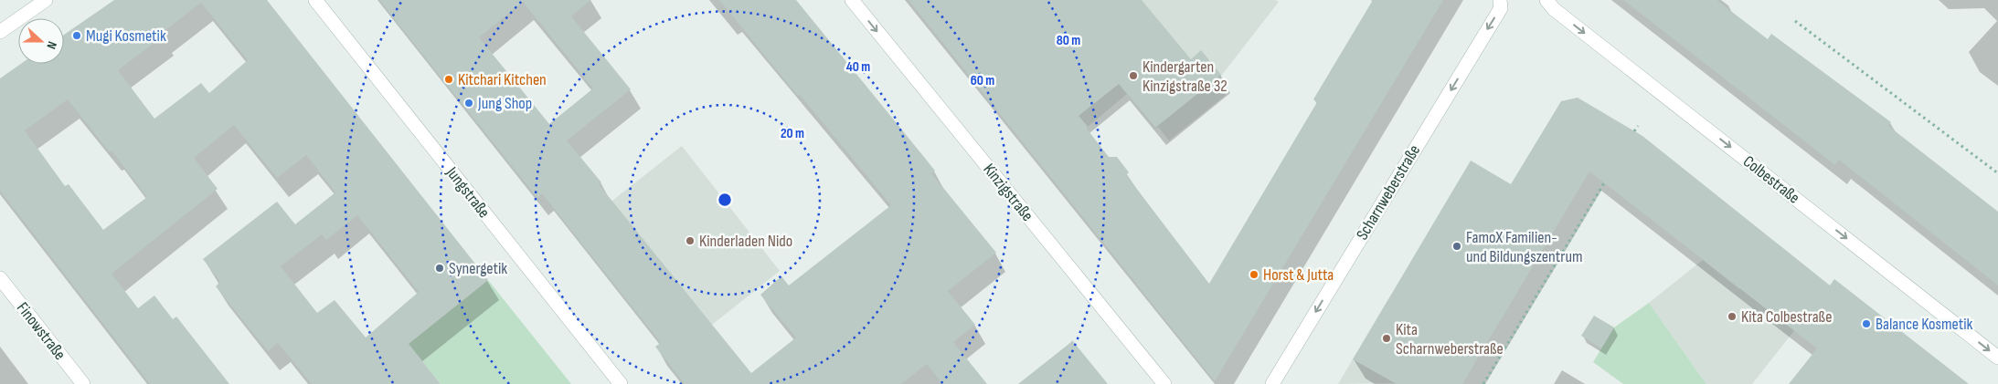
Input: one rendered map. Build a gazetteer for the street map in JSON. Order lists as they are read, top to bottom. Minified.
{"streets":{"street":["Colbestraße","Jungstraße","Kinzigstraße","Scharnweberstraße","Finowstraße"]},"one_way":["Colbestraße","Kinzigstraße","Scharnweberstraße"],"places":["Mugi Kosmetik","Kindergarten Kinzigstraße 32","Kitchari Kitchen","Jung Shop","Kinderladen Nido","FamoX Familien- und Bildungszentrum","Synergetik","Horst & Jutta","Kita Colbestraße","Balance Kosmetik","Kita Scharnweberstraße"],"north":"right","rings":["80 m","40 m","60 m","20 m"]}
